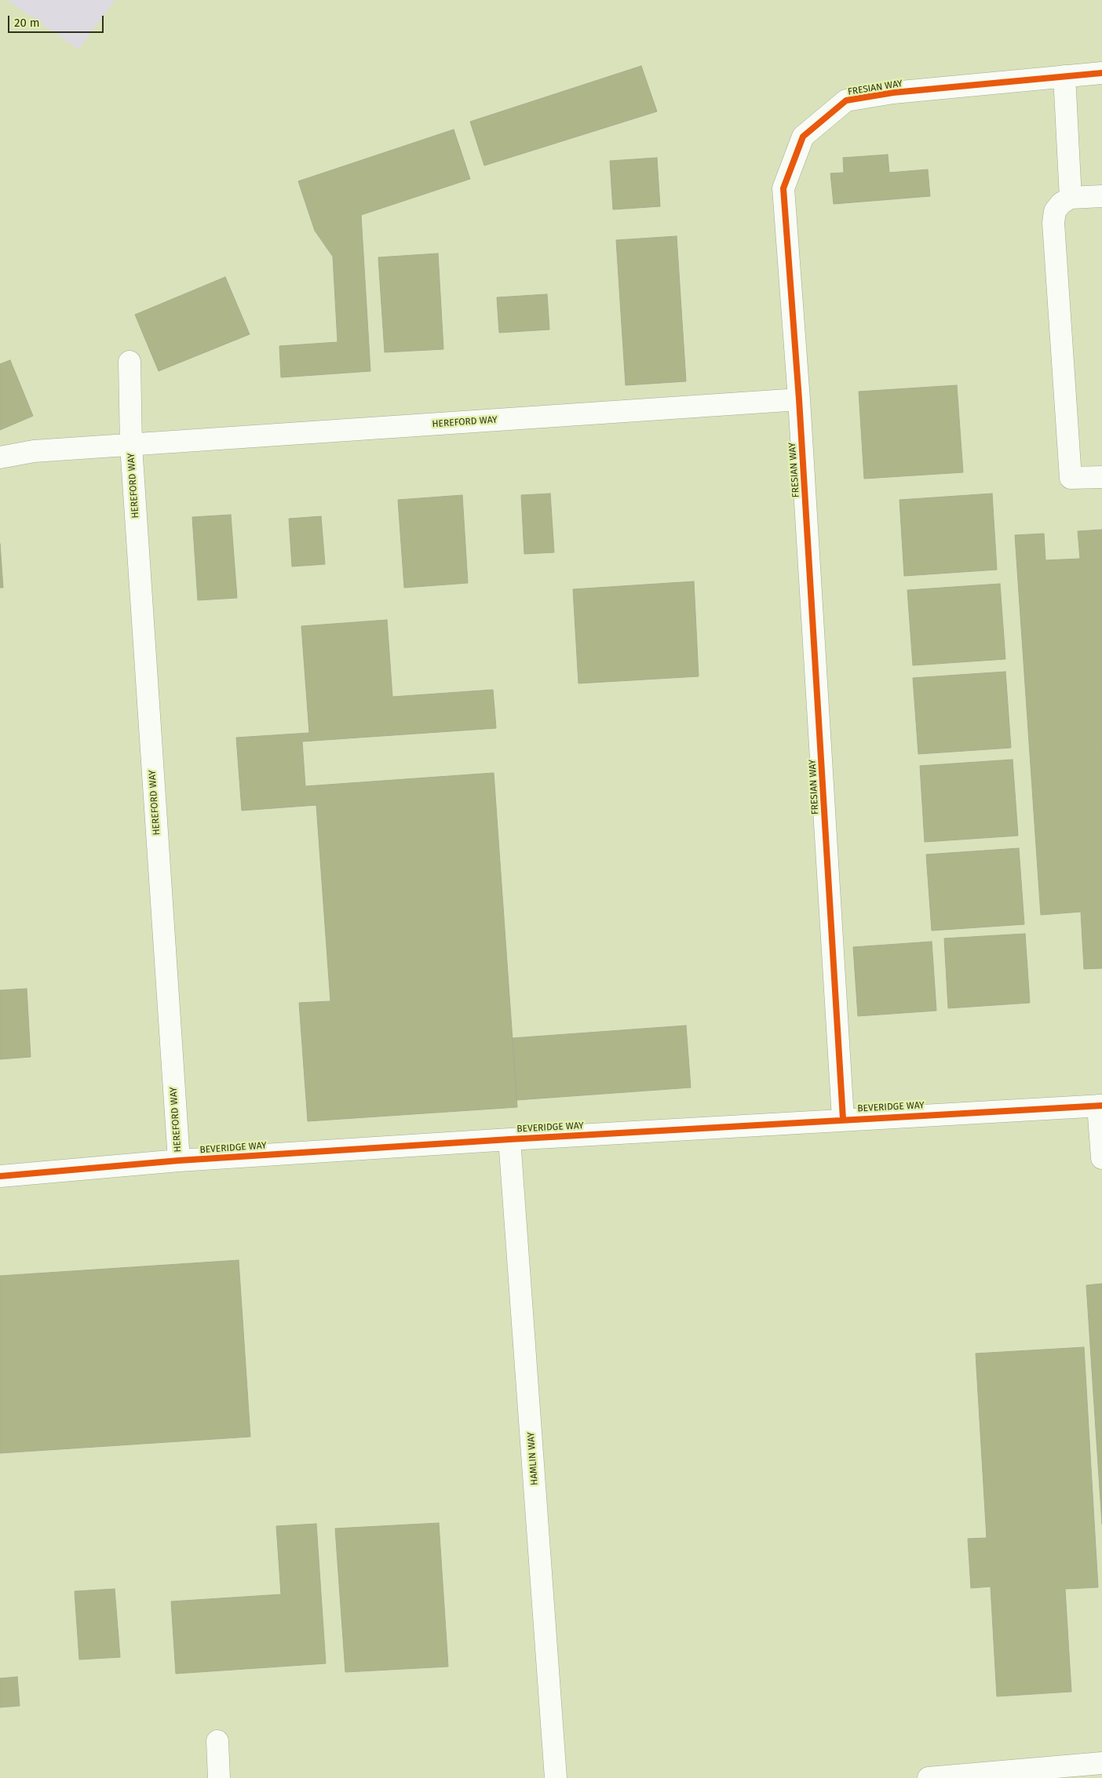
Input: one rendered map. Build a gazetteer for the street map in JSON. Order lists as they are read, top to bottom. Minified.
{"streets":{"street":["FRESIAN WAY","HEREFORD WAY","BEVERIDGE WAY","HAMLIN WAY"]},"crossings":[["FRESIAN WAY","HEREFORD WAY"],["FRESIAN WAY","BEVERIDGE WAY"],["HEREFORD WAY","BEVERIDGE WAY"],["BEVERIDGE WAY","HAMLIN WAY"]],"scale_bar":"20 m"}
